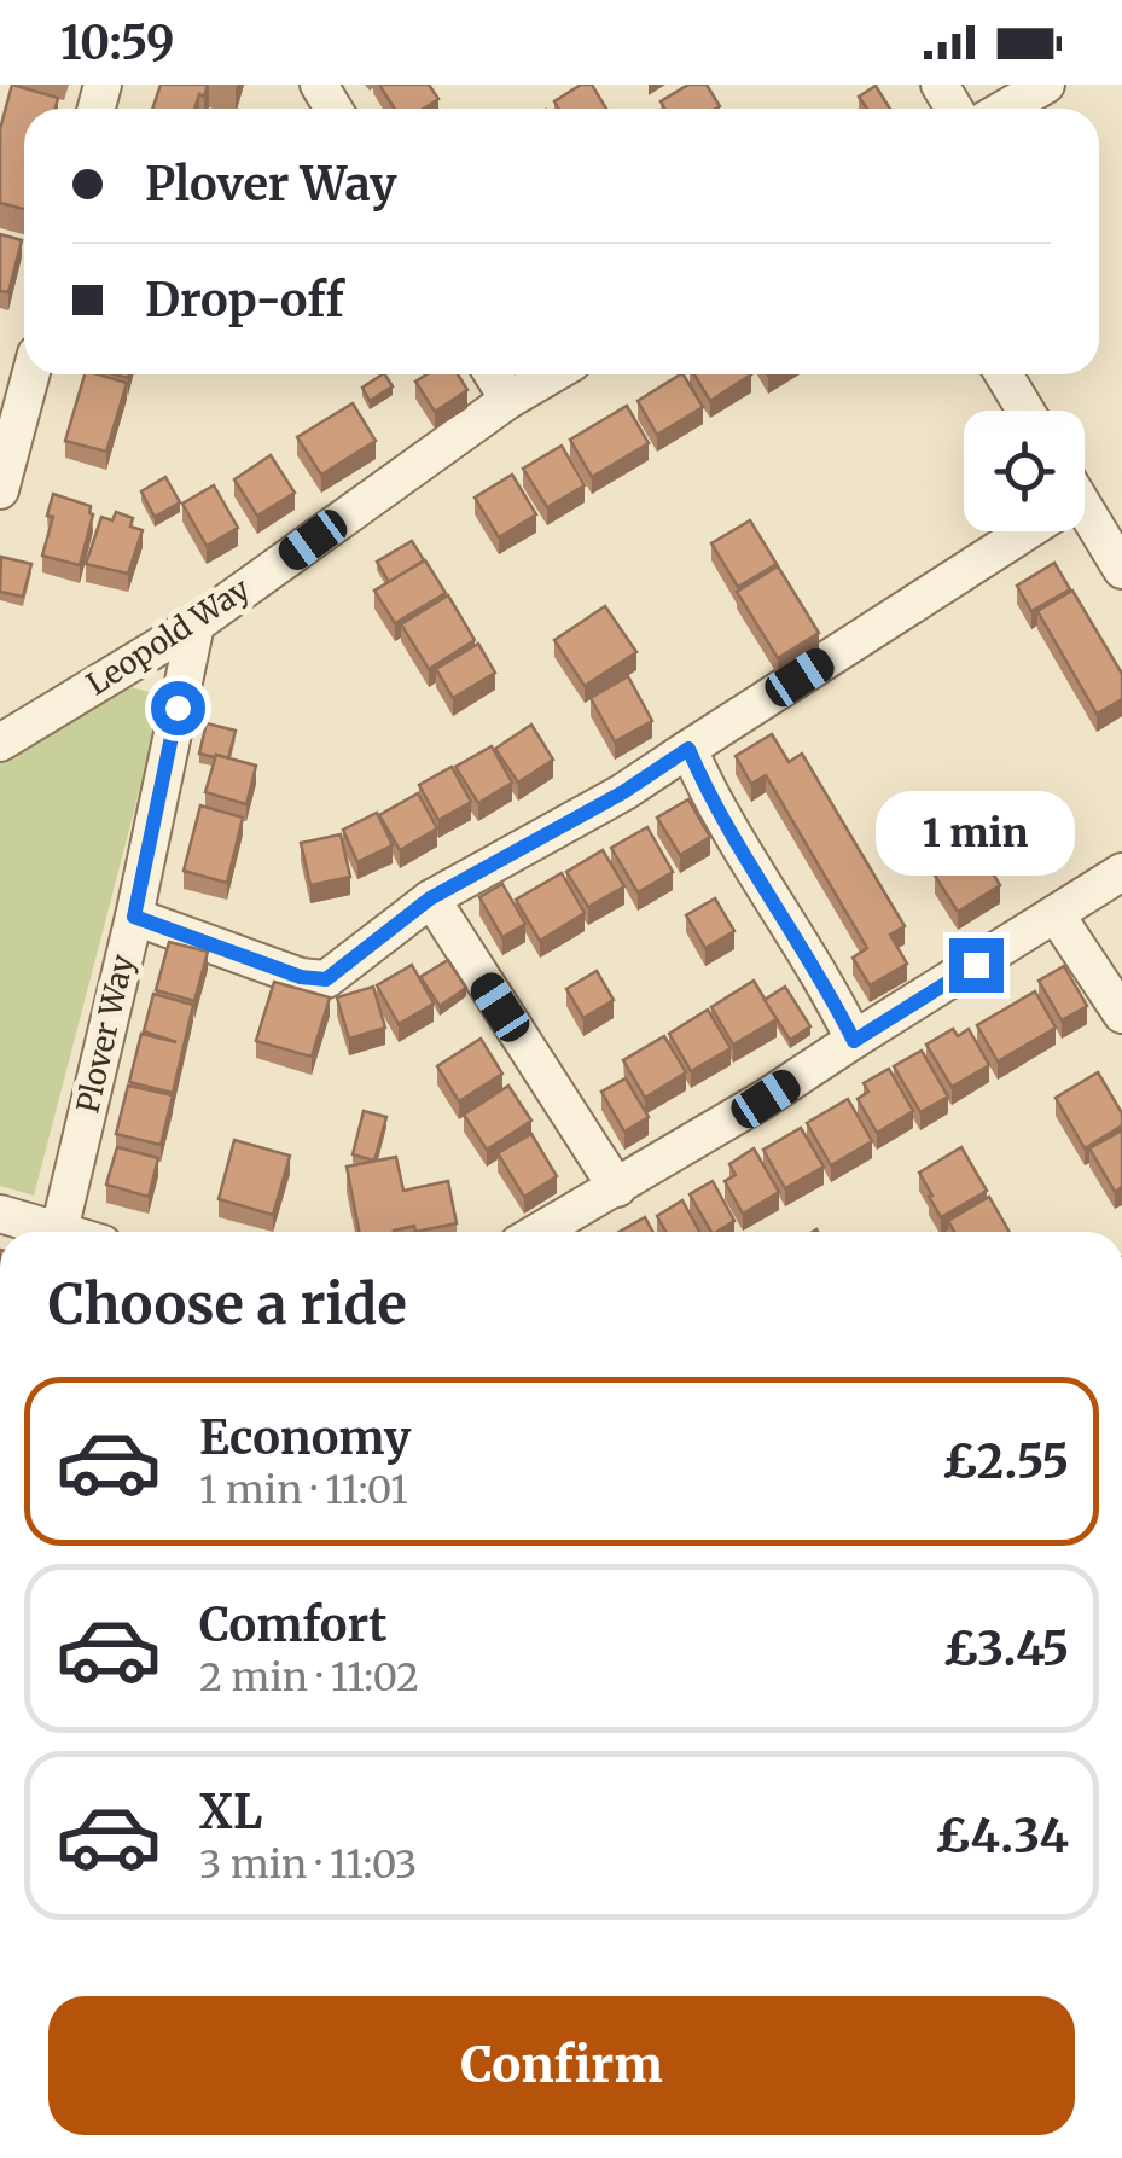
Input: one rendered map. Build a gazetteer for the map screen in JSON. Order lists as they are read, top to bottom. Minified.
{"streets":{"street":["Leopold Way","Plover Way"]},"crossings":[["Leopold Way","Plover Way"]],"page":{"status":"10:59","banner":["Plover Way","Drop-off"],"bubble":"1 min","heading":"Choose a ride","list":[{"name":"Economy","note":"1 min · 11:01","value":"£2.55"},{"name":"Comfort","note":"2 min · 11:02","value":"£3.45"},{"name":"XL","note":"3 min · 11:03","value":"£4.34"}],"buttons":"Confirm"}}
